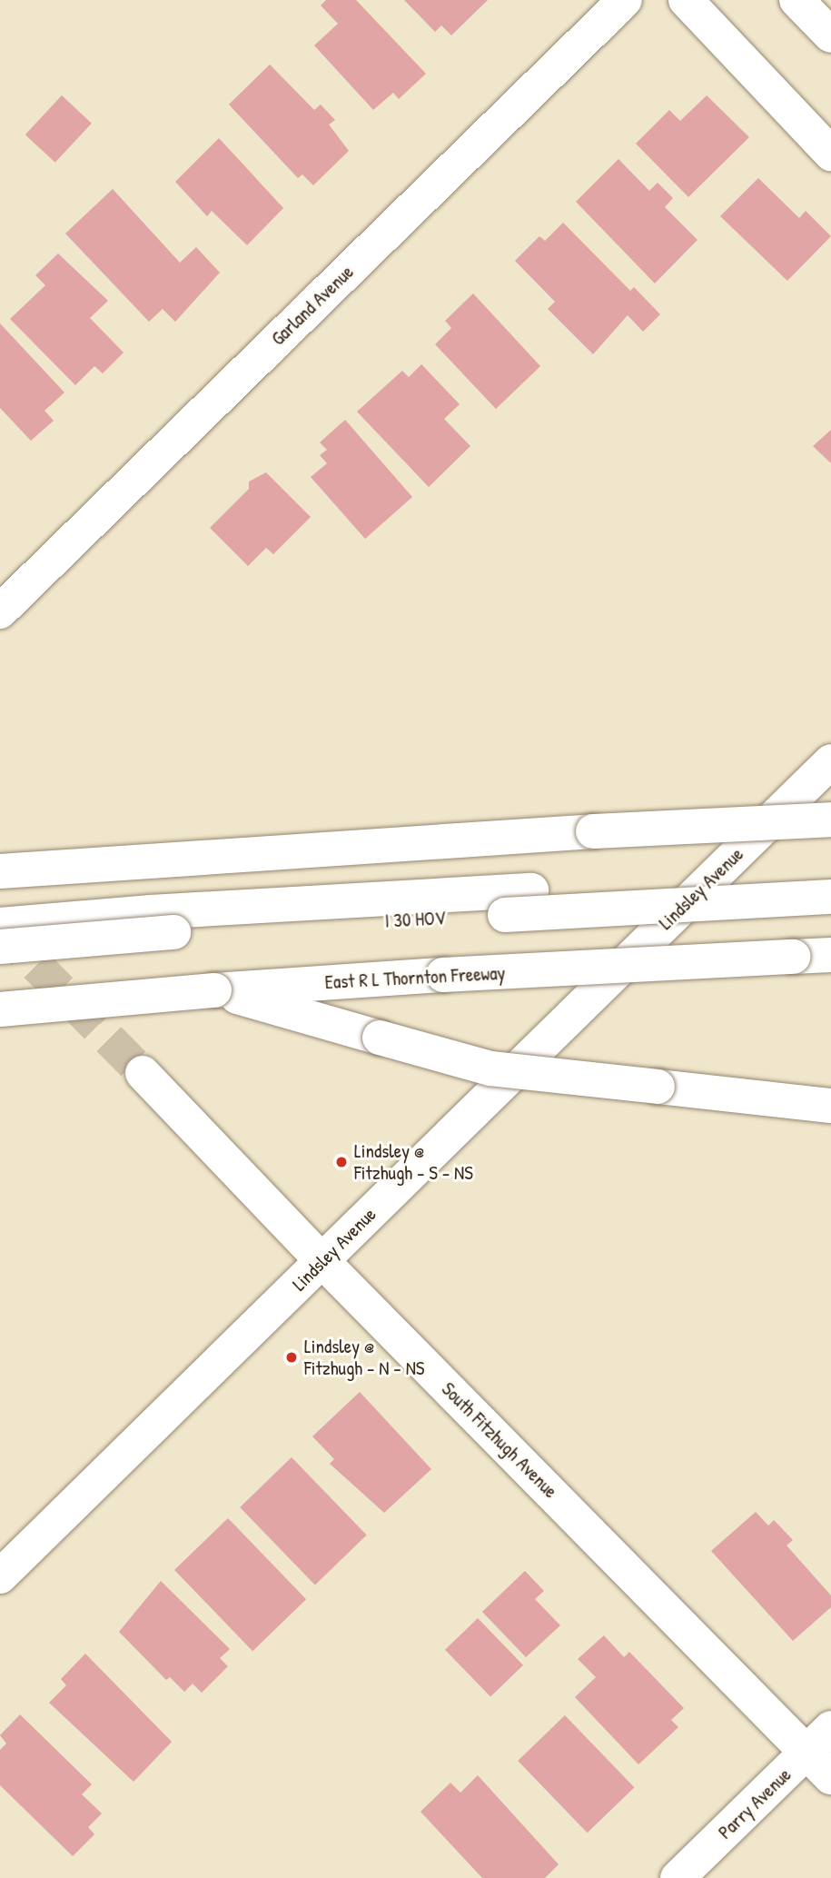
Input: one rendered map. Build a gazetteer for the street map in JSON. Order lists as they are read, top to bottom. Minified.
{"streets":{"main road":["Garland Avenue","Lindsley Avenue","I 30 HOV","East R L Thornton Freeway","South Fitzhugh Avenue","Parry Avenue"]},"crossings":[["Lindsley Avenue","South Fitzhugh Avenue"],["South Fitzhugh Avenue","Parry Avenue"]],"places":["Lindsley @ Fitzhugh - S - NS","Lindsley @ Fitzhugh - N - NS"]}
